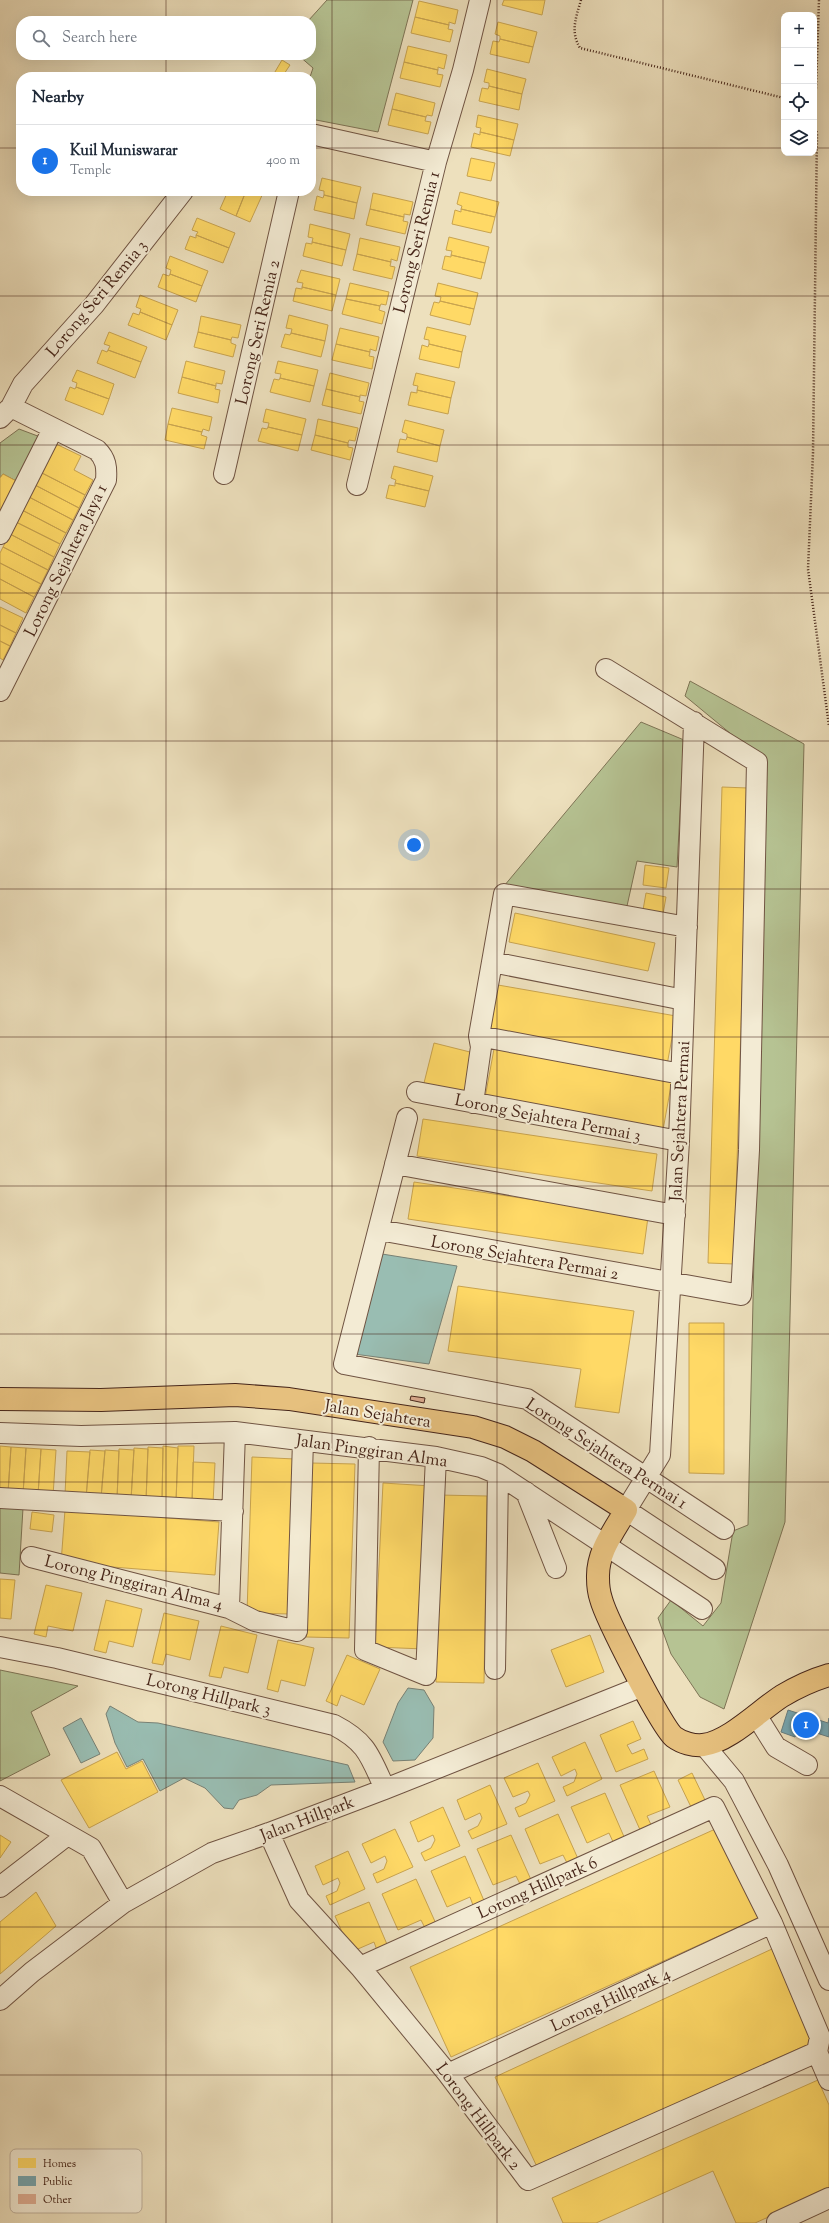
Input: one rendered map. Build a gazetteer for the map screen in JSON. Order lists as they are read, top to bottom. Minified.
{"streets":{"main road":["Jalan Sejahtera"],"street":["Lorong Seri Remia 1","Lorong Seri Remia 3","Lorong Seri Remia 2","Lorong Sejahtera Jaya 1","Lorong Sejahtera Permai 3","Jalan Sejahtera Permai","Lorong Sejahtera Permai 2","Jalan Pinggiran Alma","Lorong Sejahtera Permai 1","Lorong Pinggiran Alma 4","Lorong Hillpark 3","Jalan Hillpark","Lorong Hillpark 6","Lorong Hillpark 4","Lorong Hillpark 2"]},"crossings":[["Lorong Seri Remia 3","Lorong Sejahtera Jaya 1"],["Lorong Sejahtera Permai 3","Jalan Sejahtera Permai"],["Jalan Sejahtera Permai","Lorong Sejahtera Permai 2"],["Jalan Sejahtera Permai","Jalan Sejahtera"],["Jalan Sejahtera Permai","Lorong Sejahtera Permai 1"],["Lorong Sejahtera Permai 2","Lorong Sejahtera Permai 1"],["Jalan Pinggiran Alma","Lorong Pinggiran Alma 4"],["Lorong Hillpark 3","Jalan Hillpark"],["Jalan Hillpark","Lorong Hillpark 2"],["Lorong Hillpark 6","Lorong Hillpark 4"],["Lorong Hillpark 6","Lorong Hillpark 2"],["Lorong Hillpark 4","Lorong Hillpark 2"]],"legend":["Homes","Public","Other"],"page":{"map_buttons":["+","−"],"search":"Search here","heading":"Nearby","list":[{"mark":"1","name":"Kuil Muniswarar","note":"Temple","value":"400 m"}],"pins":"1"}}
